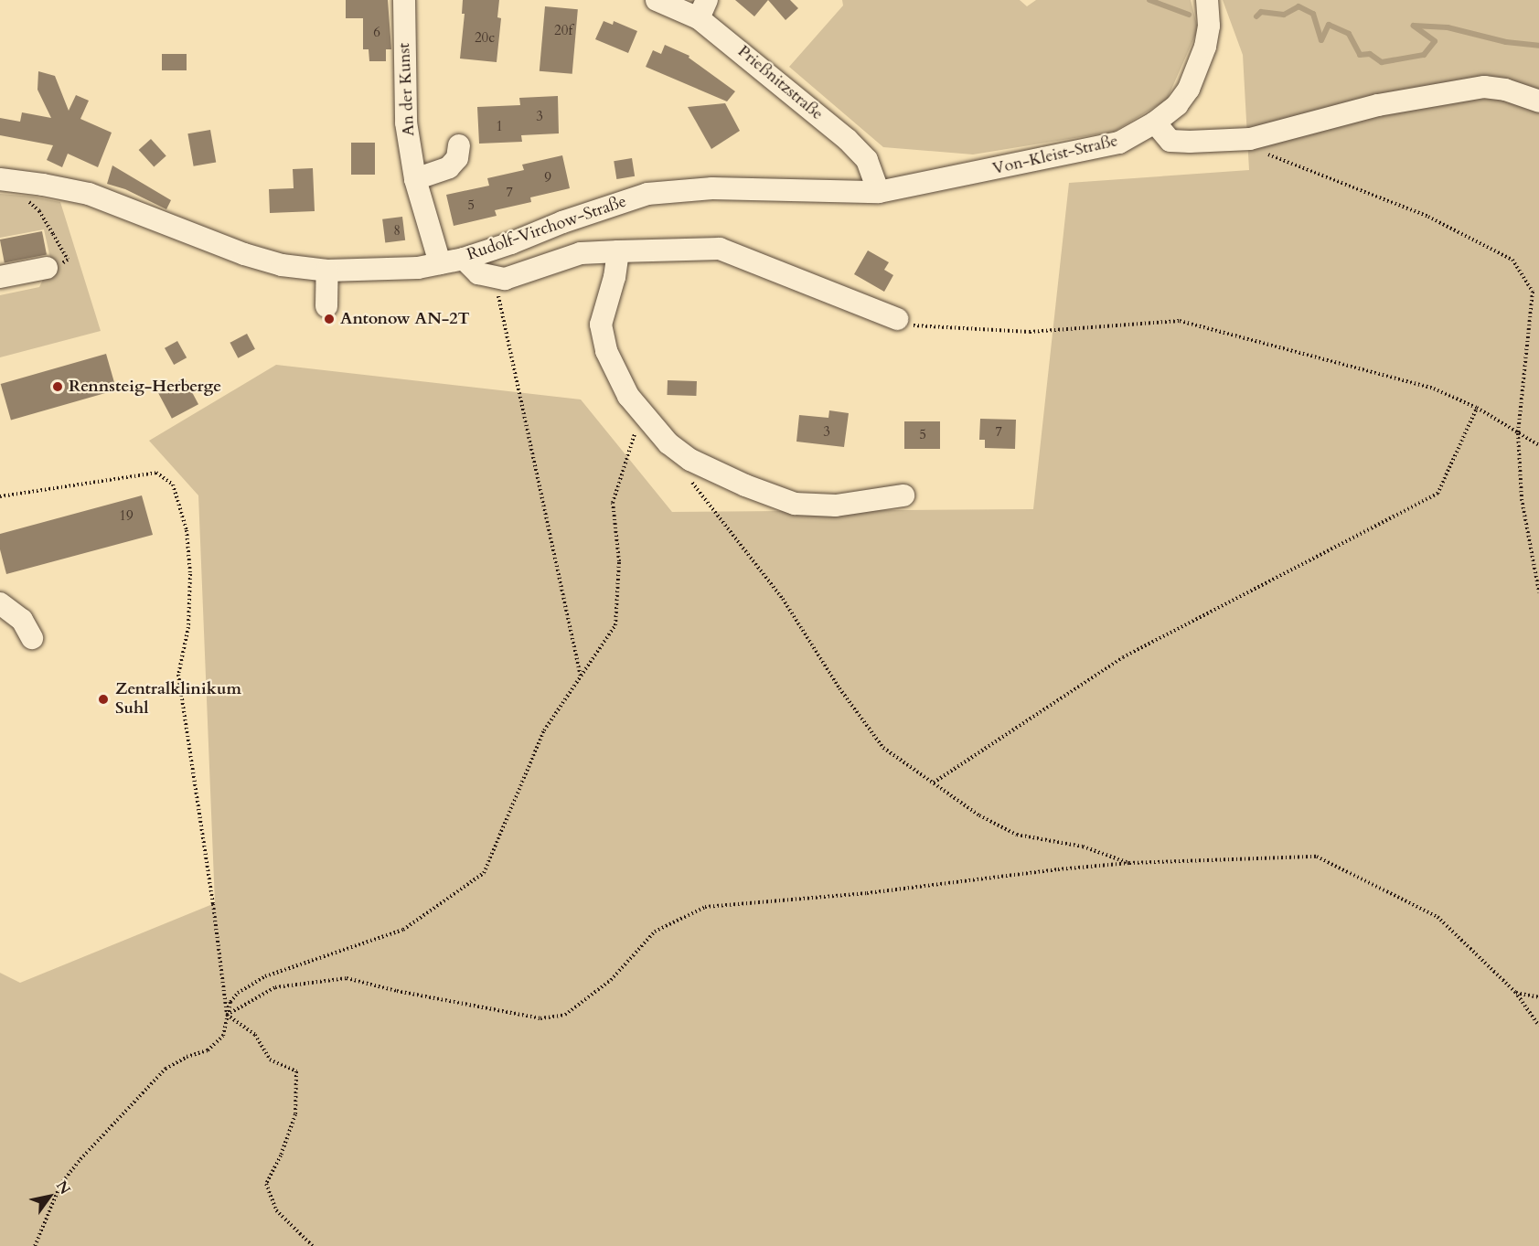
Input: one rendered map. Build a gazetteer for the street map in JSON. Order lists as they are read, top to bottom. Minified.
{"streets":{"street":["Prießnitzstraße","An der Kunst","Von-Kleist-Straße","Rudolf-Virchow-Straße"]},"crossings":[["Prießnitzstraße","Von-Kleist-Straße"],["Prießnitzstraße","Rudolf-Virchow-Straße"],["An der Kunst","Rudolf-Virchow-Straße"],["Von-Kleist-Straße","Rudolf-Virchow-Straße"]],"places":["Antonow AN-2T","Rennsteig-Herberge","Zentralklinikum Suhl"],"house_numbers":["20f","6","20c","3","1","9","7","5","8","3","7","5","19"],"north":"top right"}
